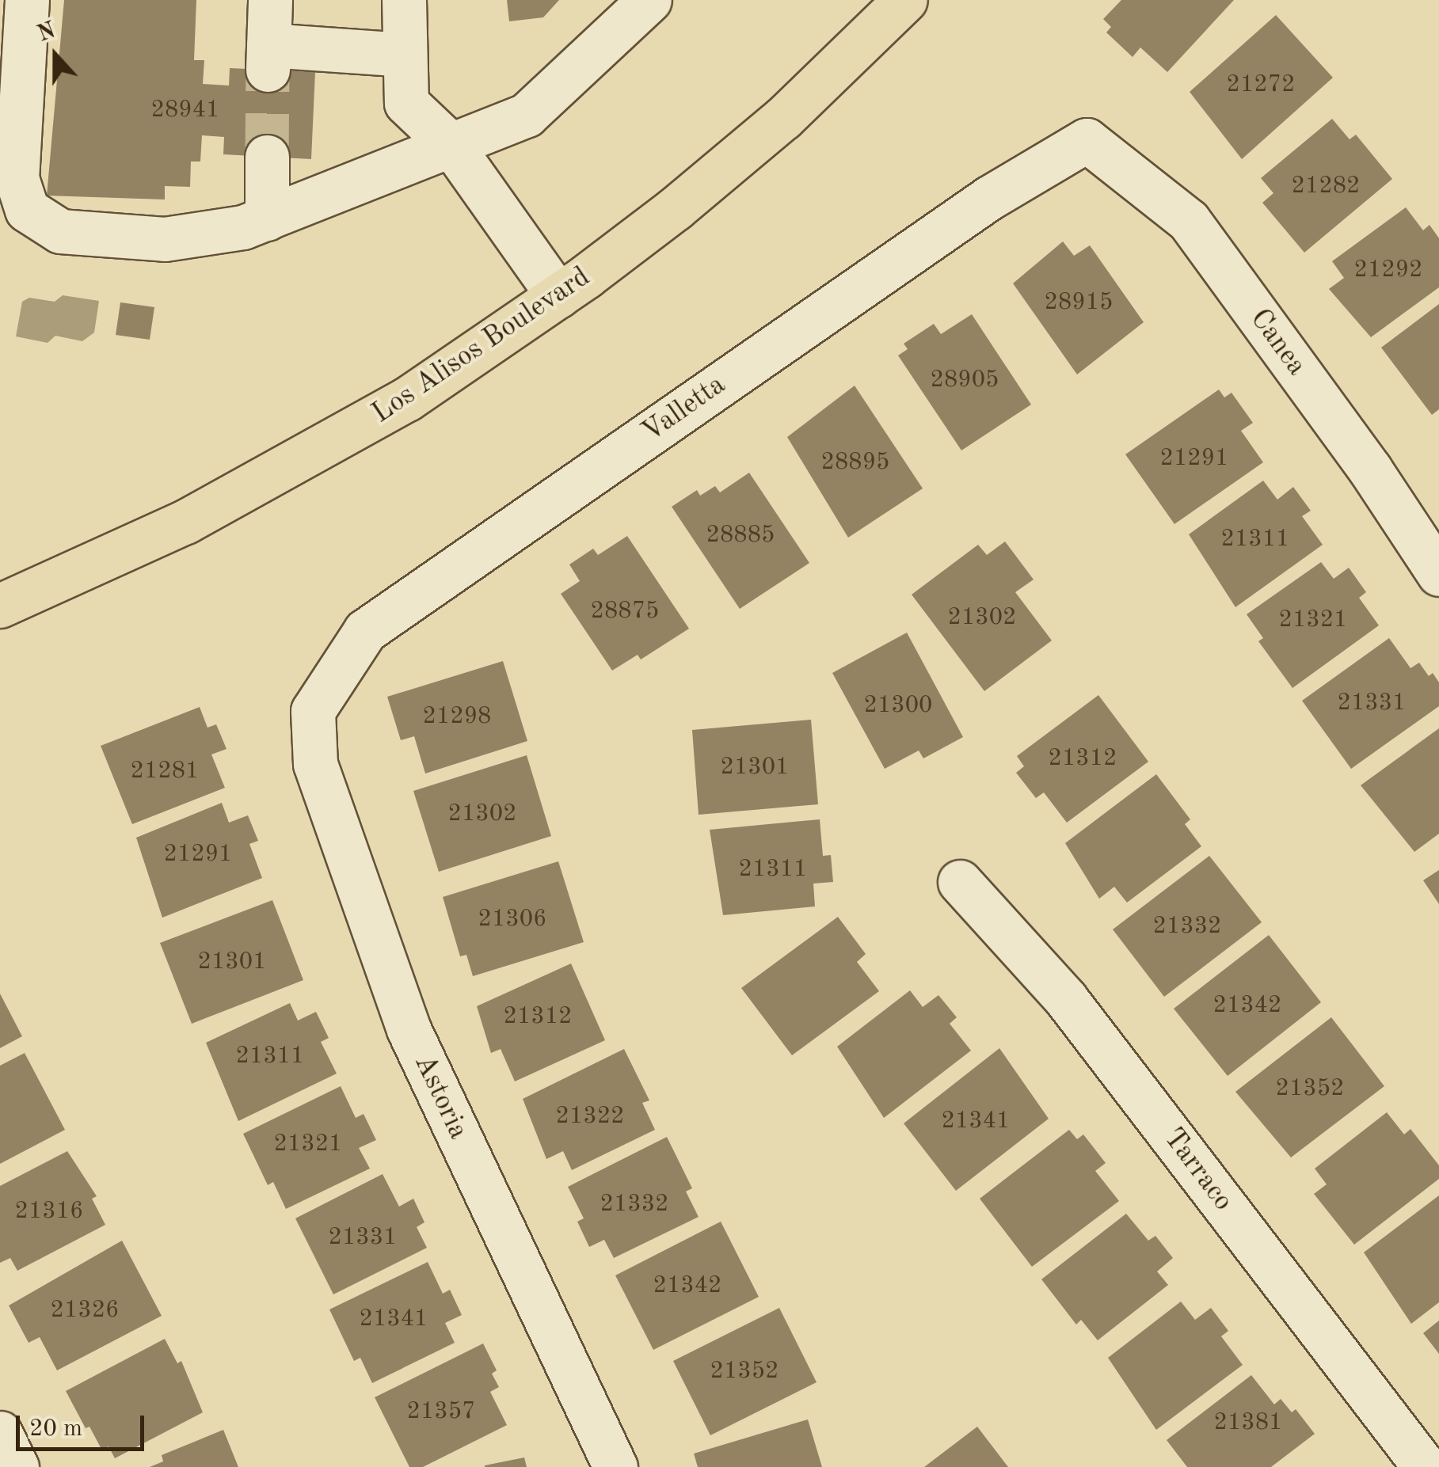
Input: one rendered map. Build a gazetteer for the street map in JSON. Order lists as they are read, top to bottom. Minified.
{"streets":{"main road":["Los Alisos Boulevard"],"street":["Canea","Valletta","Astoria","Tarraco"]},"crossings":[["Canea","Valletta"],["Valletta","Astoria"]],"house_numbers":["21272","28941","21282","21292","28915","28905","21291","28895","28885","21311","28875","21302","21321","21331","21300","21298","21312","21301","21281","21302","21291","21311","21306","21332","21301","21342","21312","21311","21352","21322","21341","21321","21332","21316","21331","21342","21326","21341","21352","21357","21381"],"scale_bar":"20 m","north":"top"}
